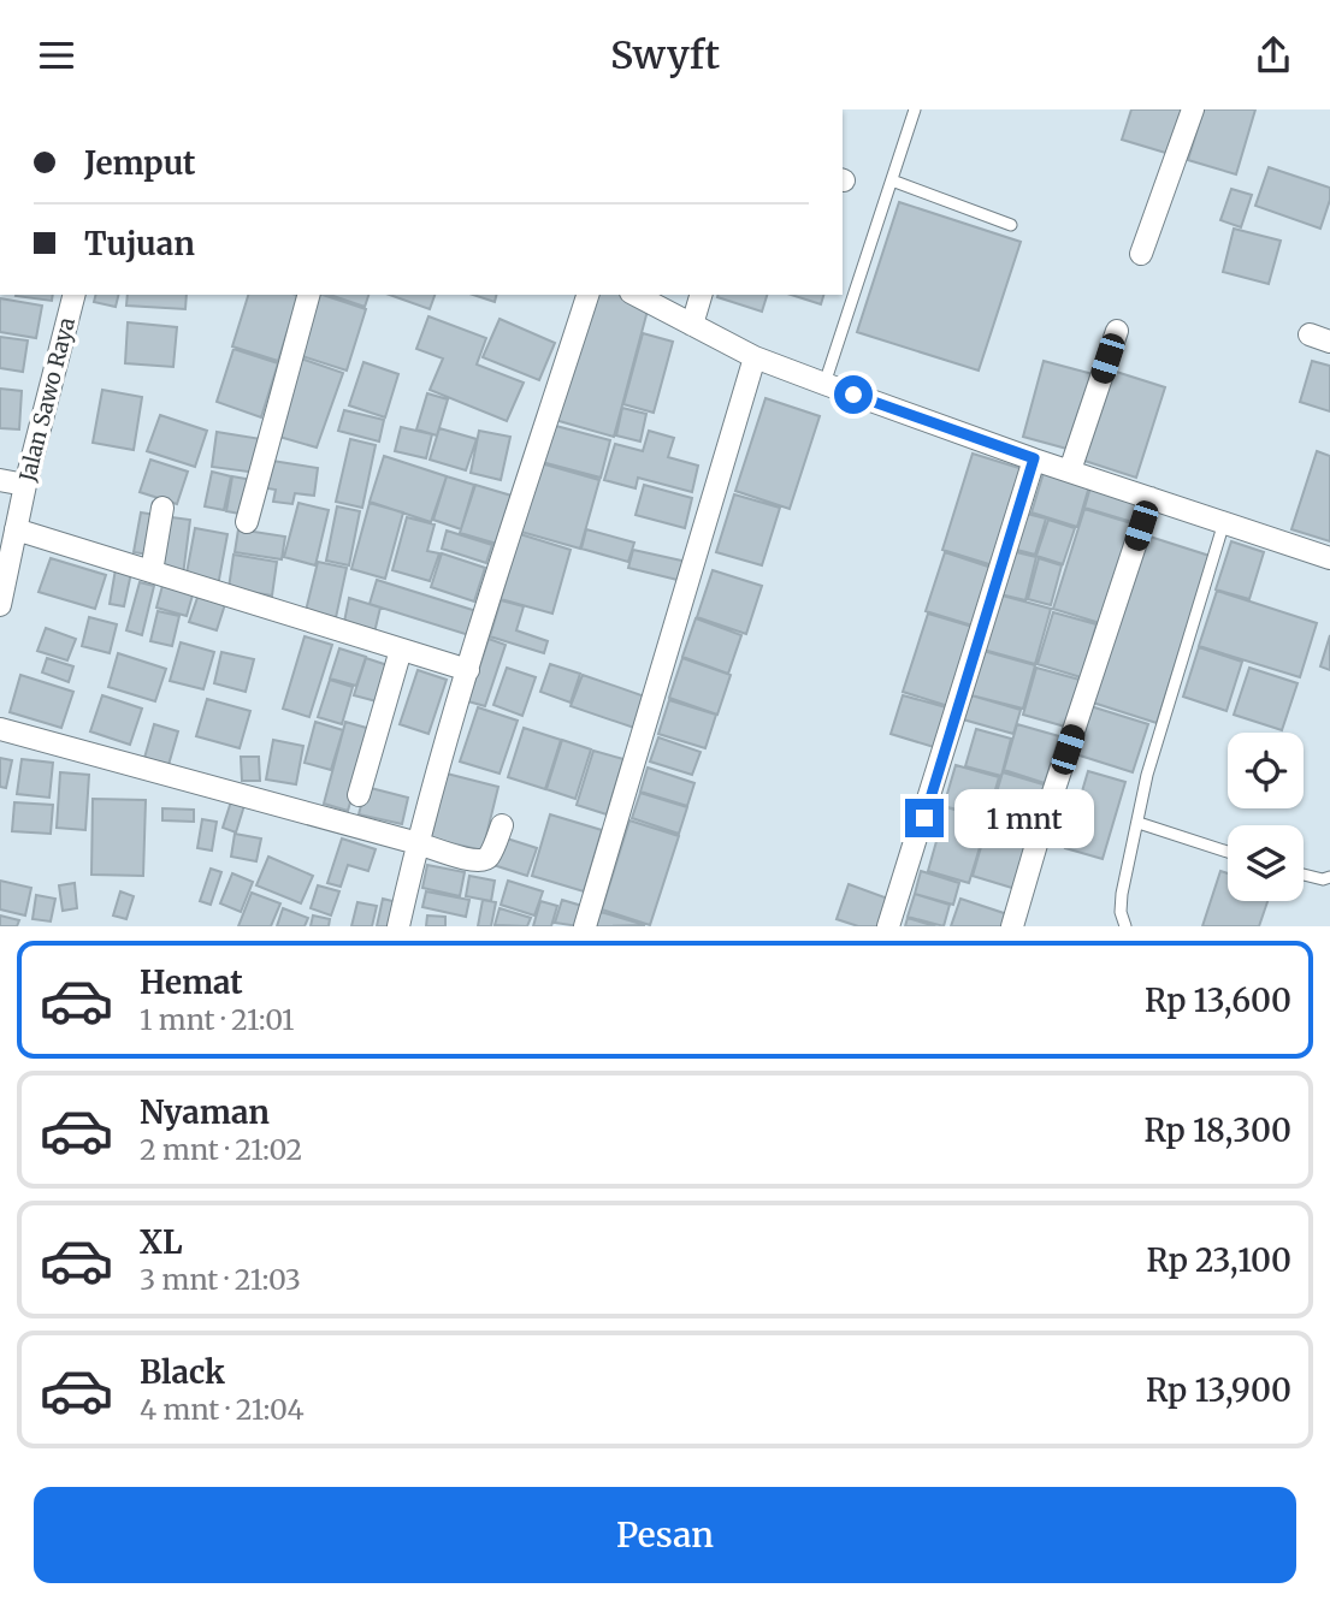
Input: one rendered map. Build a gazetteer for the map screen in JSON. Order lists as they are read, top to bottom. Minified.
{"streets":{"street":["Jalan Sawo Raya"]},"page":{"header":"Swyft","banner":["Jemput","Tujuan"],"bubble":"1 mnt","list":[{"name":"Hemat","note":"1 mnt · 21:01","value":"Rp 13,600"},{"name":"Nyaman","note":"2 mnt · 21:02","value":"Rp 18,300"},{"name":"XL","note":"3 mnt · 21:03","value":"Rp 23,100"},{"name":"Black","note":"4 mnt · 21:04","value":"Rp 13,900"}],"buttons":"Pesan"}}
